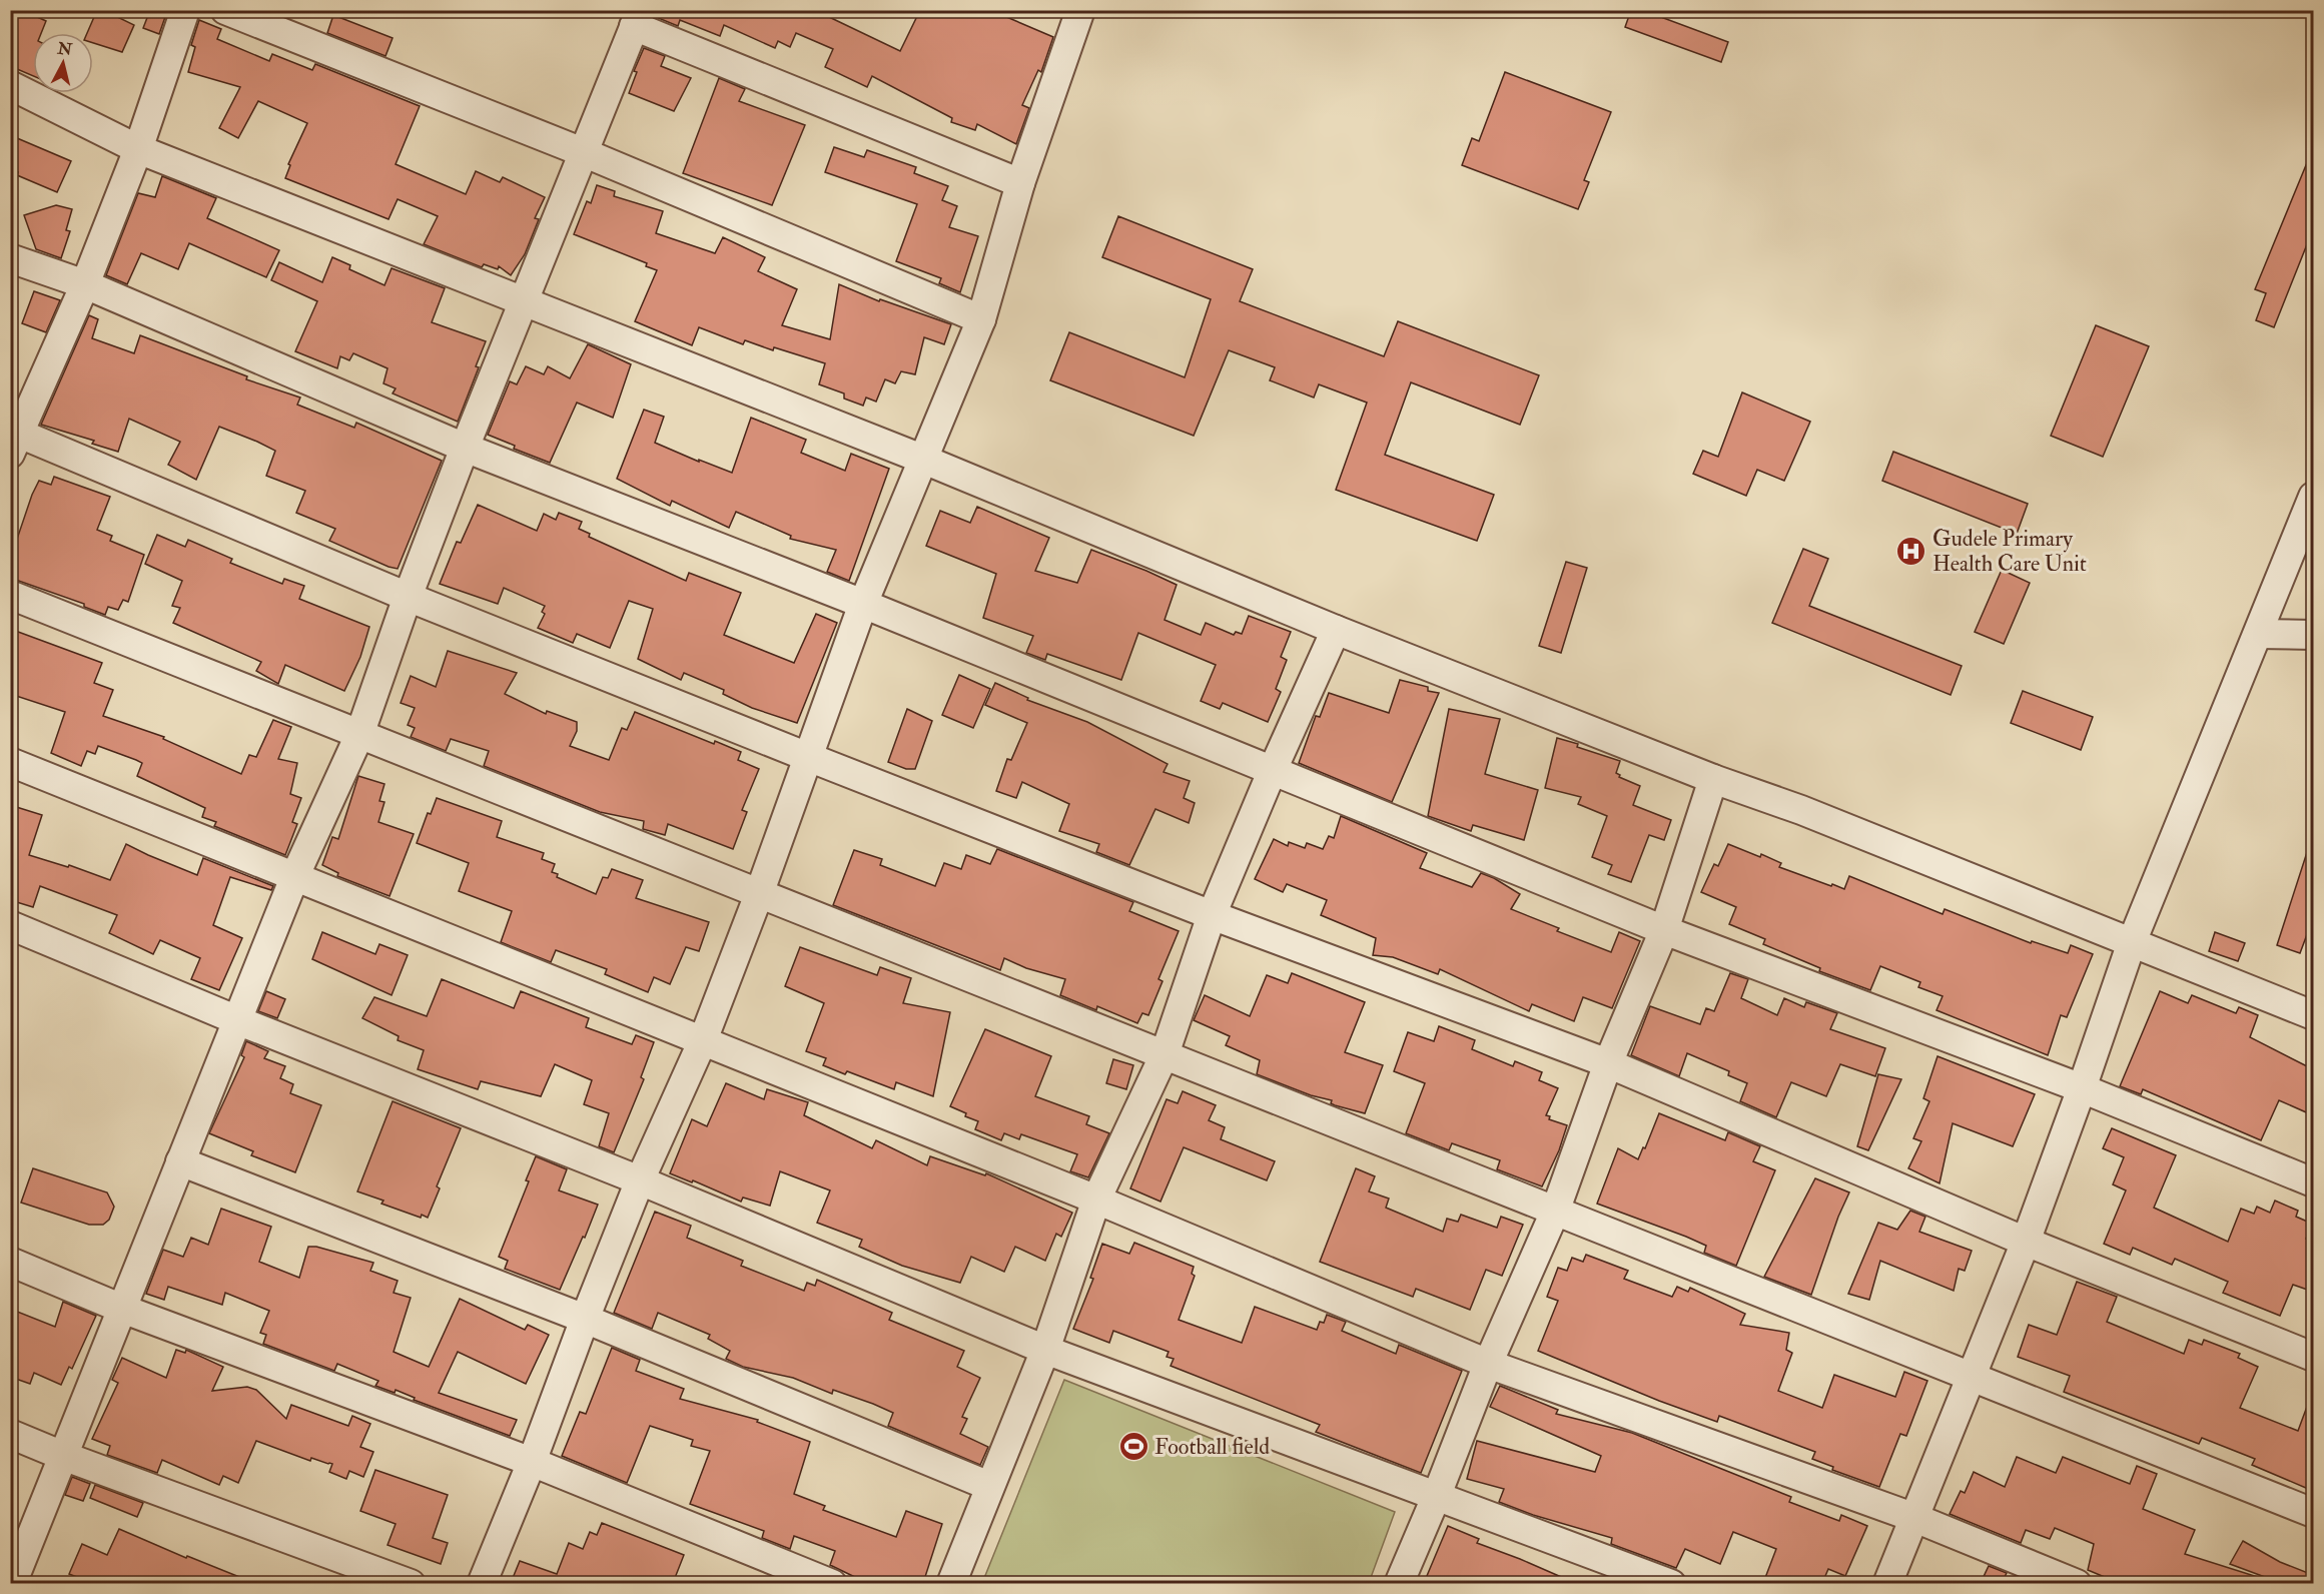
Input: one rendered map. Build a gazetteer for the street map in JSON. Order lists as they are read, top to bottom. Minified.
{"places":{"hospital":["Gudele Primary Health Care Unit"],"sports":["Football field"]},"north":"top"}
